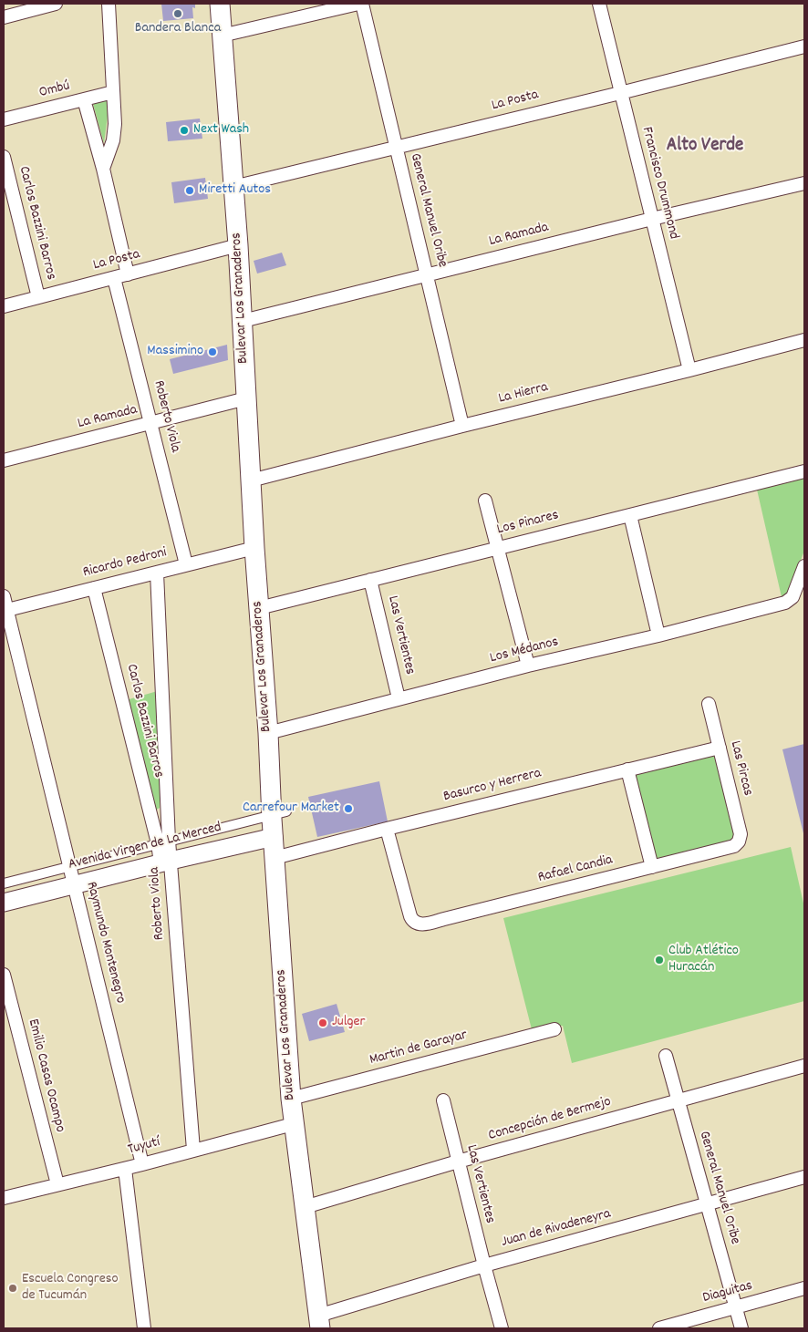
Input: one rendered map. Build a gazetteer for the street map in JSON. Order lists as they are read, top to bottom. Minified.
{"streets":{"main road":["Bulevar Los Granaderos","Avenida Virgen de La Merced"],"street":["Ombú","La Posta","Francisco Drummond","General Manuel Oribe","Carlos Bazzini Barros","La Ramada","La Hierra","Roberto Viola","Los Pinares","Ricardo Pedroni","Las Vertientes","Los Médanos","Las Pircas","Basurco y Herrera","Rafael Candia","Raymundo Montenegro","Martin de Garayar","Emilio Casas Ocampo","Concepción de Bermejo","Tuyutí","Juan de Rivadeneyra","Diaguitas"]},"crossings":[["La Posta","Francisco Drummond"],["La Posta","General Manuel Oribe"],["La Posta","Carlos Bazzini Barros"],["La Posta","Bulevar Los Granaderos"],["La Posta","Roberto Viola"],["Francisco Drummond","La Ramada"],["Francisco Drummond","La Hierra"],["General Manuel Oribe","La Ramada"],["General Manuel Oribe","La Hierra"],["General Manuel Oribe","Concepción de Bermejo"],["General Manuel Oribe","Juan de Rivadeneyra"],["General Manuel Oribe","Diaguitas"],["Carlos Bazzini Barros","Roberto Viola"],["Carlos Bazzini Barros","Ricardo Pedroni"],["Carlos Bazzini Barros","Avenida Virgen de La Merced"],["La Ramada","Bulevar Los Granaderos"],["La Ramada","Roberto Viola"],["Bulevar Los Granaderos","La Hierra"],["Bulevar Los Granaderos","Los Pinares"],["Bulevar Los Granaderos","Ricardo Pedroni"],["Bulevar Los Granaderos","Los Médanos"],["Bulevar Los Granaderos","Basurco y Herrera"],["Bulevar Los Granaderos","Avenida Virgen de La Merced"],["Bulevar Los Granaderos","Martin de Garayar"],["Bulevar Los Granaderos","Concepción de Bermejo"],["Bulevar Los Granaderos","Tuyutí"],["Bulevar Los Granaderos","Juan de Rivadeneyra"],["Roberto Viola","Ricardo Pedroni"],["Roberto Viola","Avenida Virgen de La Merced"],["Roberto Viola","Tuyutí"],["Los Pinares","Las Vertientes"],["Ricardo Pedroni","Raymundo Montenegro"],["Las Vertientes","Los Médanos"],["Las Vertientes","Concepción de Bermejo"],["Las Vertientes","Juan de Rivadeneyra"],["Las Pircas","Basurco y Herrera"],["Las Pircas","Rafael Candia"],["Basurco y Herrera","Rafael Candia"],["Avenida Virgen de La Merced","Raymundo Montenegro"],["Raymundo Montenegro","Tuyutí"],["Emilio Casas Ocampo","Tuyutí"]],"districts":["Alto Verde"],"places":["Bandera Blanca","Next Wash","Miretti Autos","Massimino","Carrefour Market","Club Atlético Huracán","Julger","Escuela Congreso de Tucumán"]}
